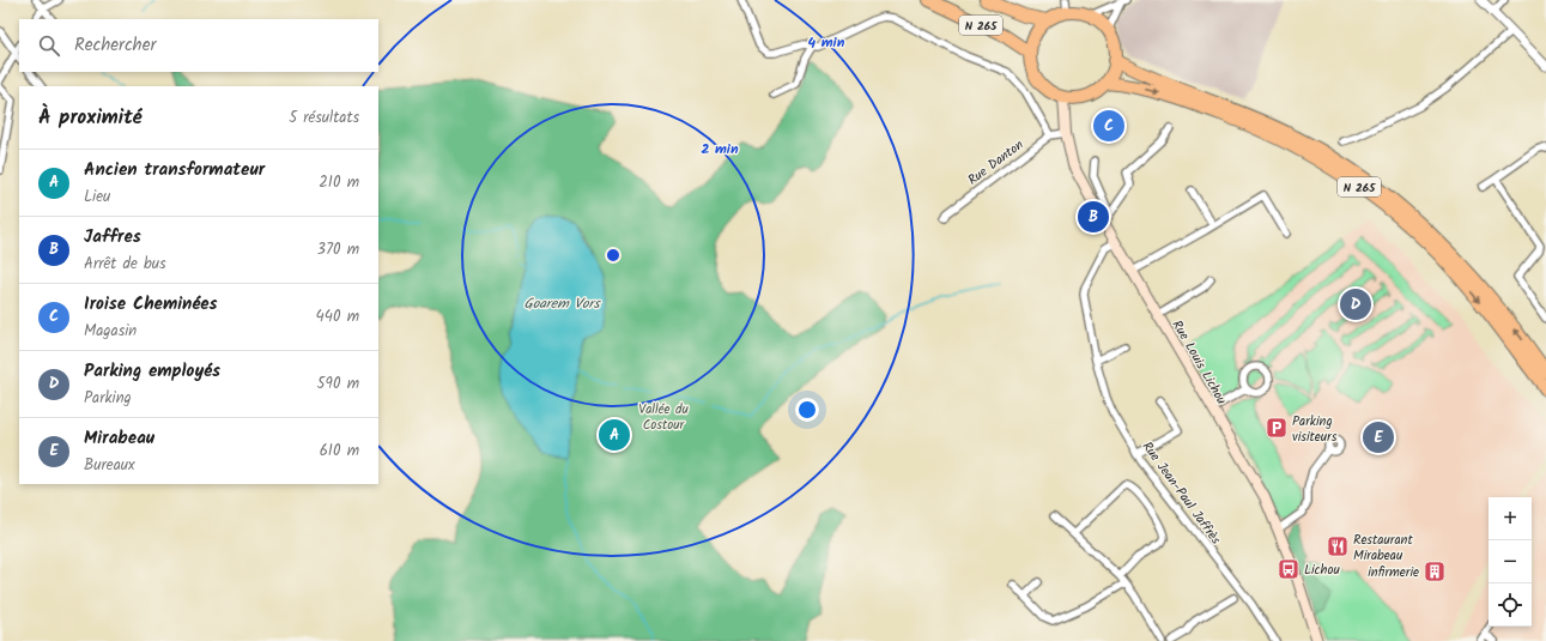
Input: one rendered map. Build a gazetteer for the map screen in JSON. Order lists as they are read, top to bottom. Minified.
{"streets":{"highway":["N 265"],"main road":["Rue Louis Lichou"],"street":["Rue Danton","Rue Jean-Paul Jaffrès"]},"crossings":[["N 265","Rue Louis Lichou"],["Rue Danton","Rue Louis Lichou"],["Rue Louis Lichou","Rue Jean-Paul Jaffrès"]],"water":["Goarem Vors"],"parks":["Vallée du Costour"],"places":{"parking":["Parking visiteurs"],"restaurant":["Restaurant Mirabeau"],"bus stop":["Lichou"],"building":["infirmerie"]},"page":{"search":"Rechercher","heading":["À proximité","5 résultats"],"pins":["C","B","D","A","E"],"list":[{"mark":"A","name":"Ancien transformateur","note":"Lieu","value":"210 m"},{"mark":"B","name":"Jaffres","note":"Arrêt de bus","value":"370 m"},{"mark":"C","name":"Iroise Cheminées","note":"Magasin","value":"440 m"},{"mark":"D","name":"Parking employés","note":"Parking","value":"590 m"},{"mark":"E","name":"Mirabeau","note":"Bureaux","value":"610 m"}],"map_buttons":["+","−"]},"rings":["4 min","2 min"]}
